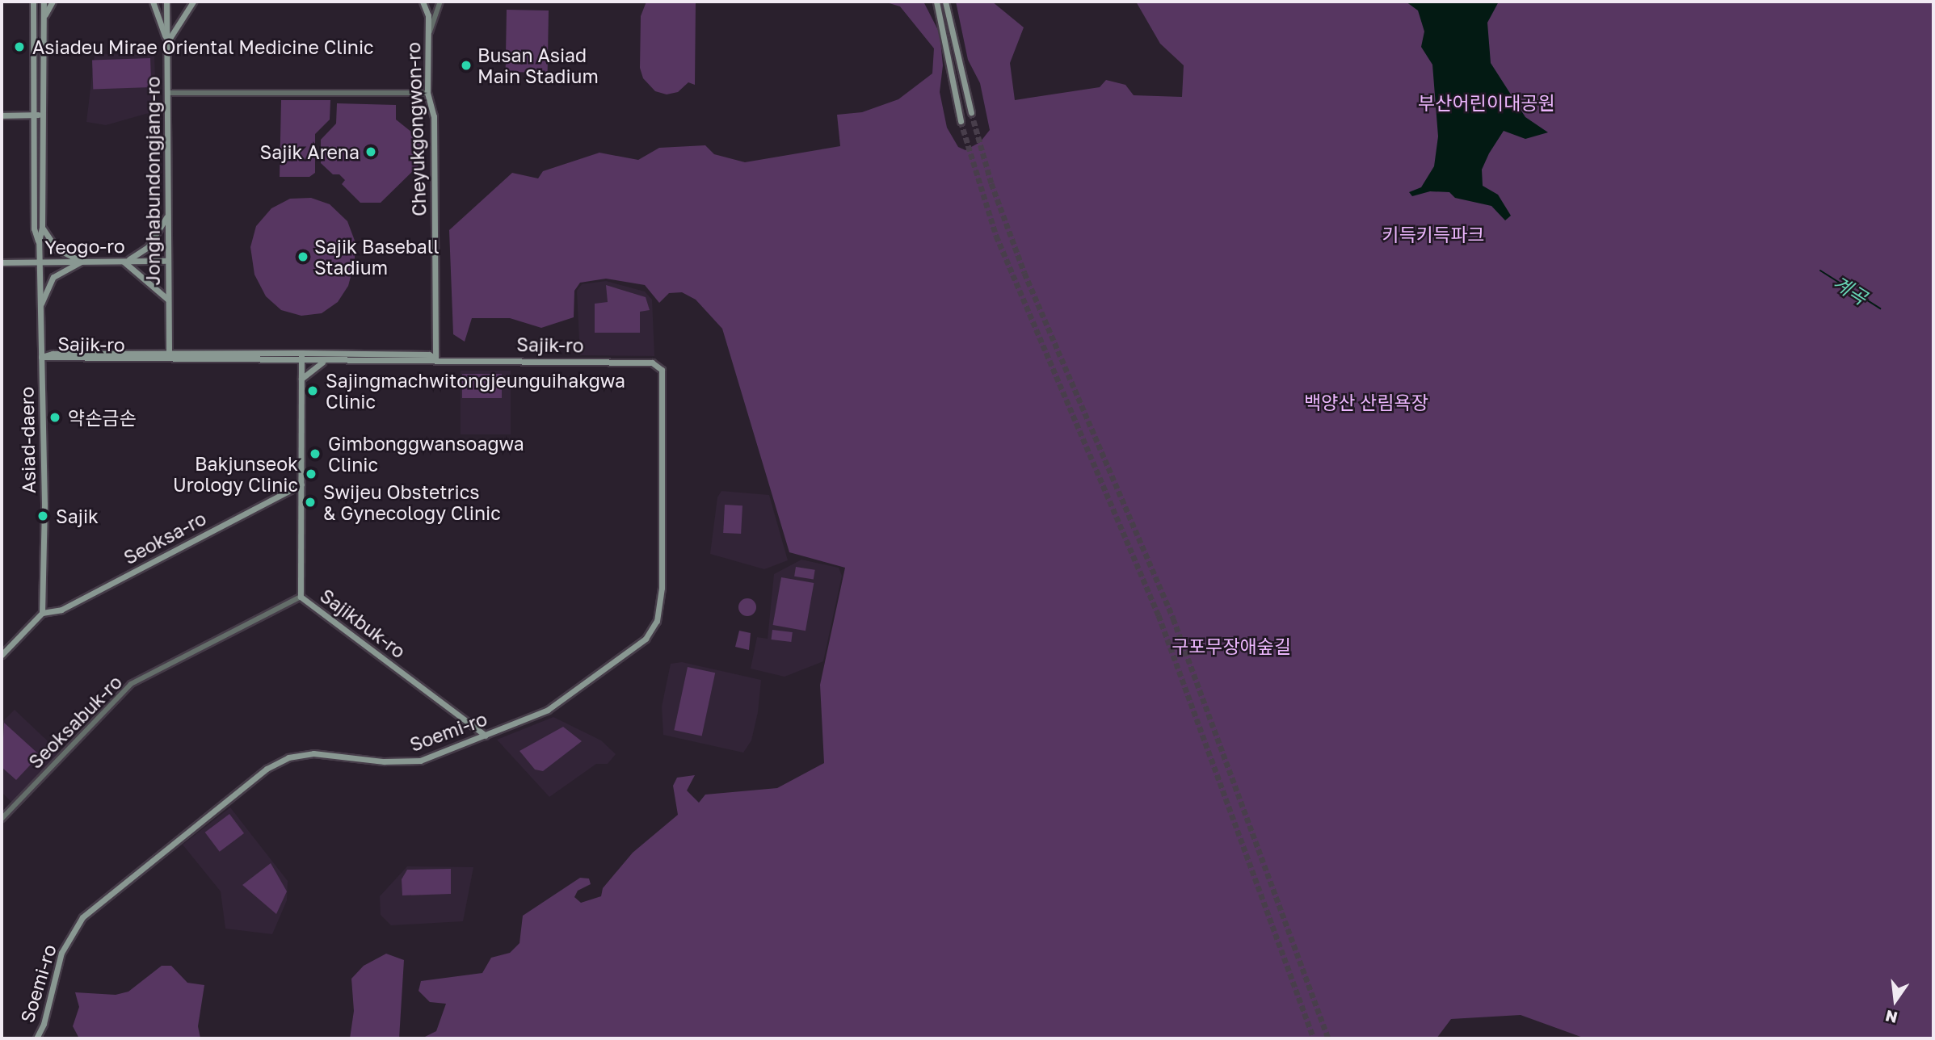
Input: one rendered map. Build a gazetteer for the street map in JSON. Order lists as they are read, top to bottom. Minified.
{"streets":{"main road":["Cheyukgongwon-ro","Jonghabundongjang-ro","Yeogo-ro","Sajik-ro","Asiad-daero","Seoksa-ro","Sajikbuk-ro","Soemi-ro"],"street":["Seoksabuk-ro"]},"crossings":[["Cheyukgongwon-ro","Sajik-ro"],["Jonghabundongjang-ro","Yeogo-ro"],["Jonghabundongjang-ro","Sajik-ro"],["Yeogo-ro","Asiad-daero"],["Sajik-ro","Asiad-daero"],["Sajik-ro","Sajikbuk-ro"],["Sajik-ro","Soemi-ro"],["Asiad-daero","Seoksa-ro"],["Seoksa-ro","Sajikbuk-ro"],["Sajikbuk-ro","Seoksabuk-ro"],["Sajikbuk-ro","Soemi-ro"]],"water":["계곡"],"parks":["부산어린이대공원","키득키득파크","백양산 산림욕장","구포무장애숲길"],"places":["Asiadeu Mirae Oriental Medicine Clinic","Busan Asiad Main Stadium","Sajik Arena","Sajik Baseball Stadium","Sajingmachwitongjeunguihakgwa Clinic","약손금손","Gimbonggwansoagwa Clinic","Bakjunseok Urology Clinic","Swijeu Obstetrics & Gynecology Clinic","Sajik"],"north":"bottom"}
